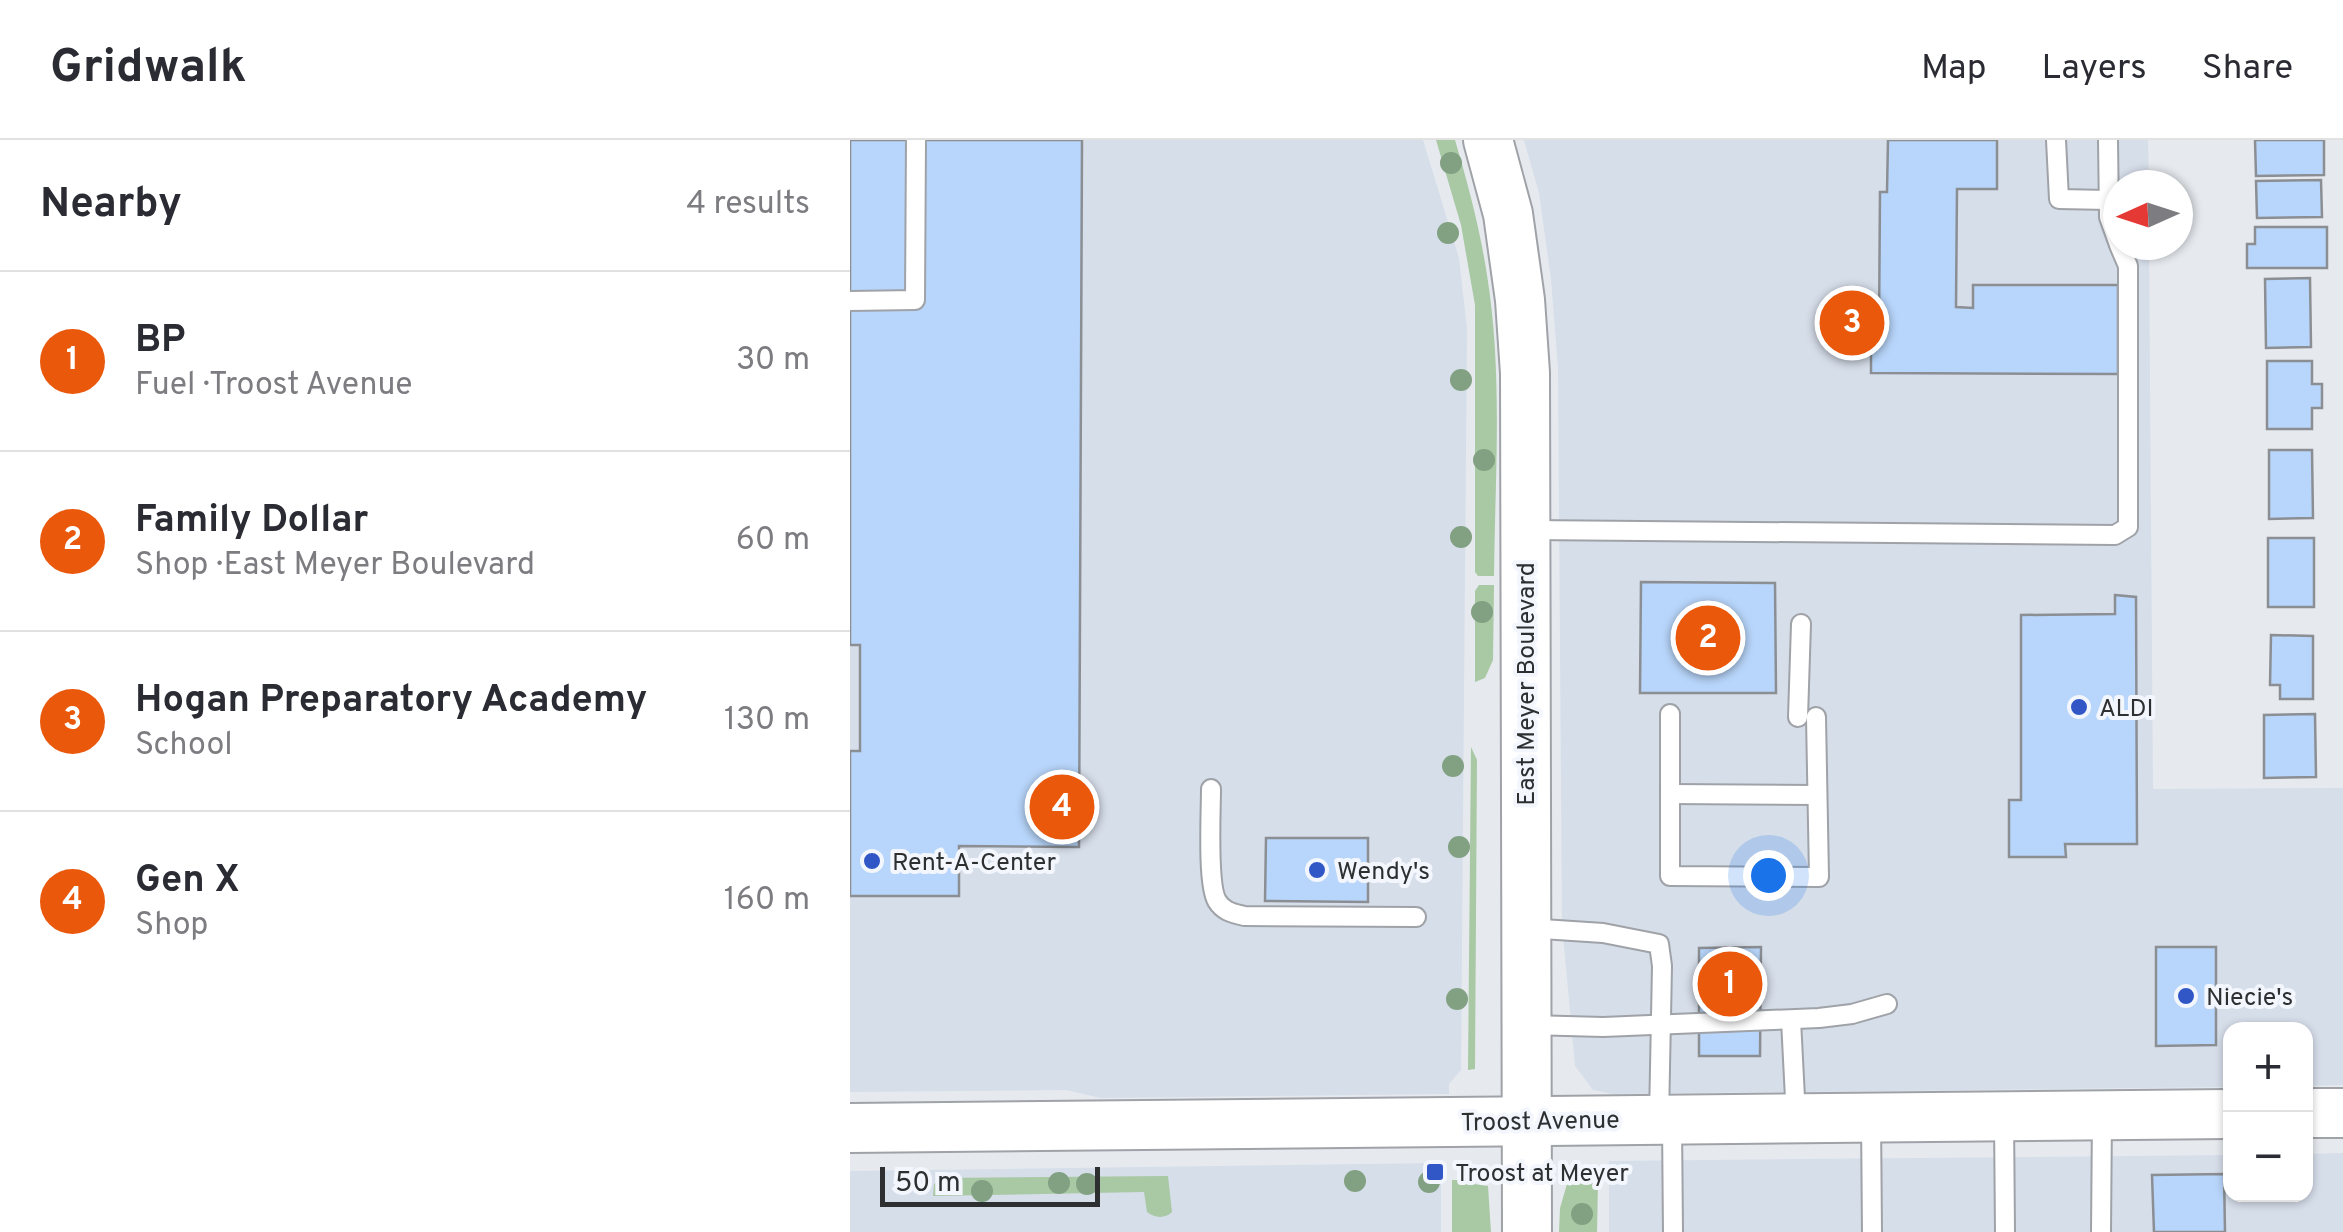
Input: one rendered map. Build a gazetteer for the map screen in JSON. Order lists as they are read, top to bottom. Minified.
{"streets":{"main road":["East Meyer Boulevard","Troost Avenue"]},"crossings":[["East Meyer Boulevard","Troost Avenue"]],"places":{"other":["ALDI","Rent-A-Center","Wendy's","Niecie's"],"transit":["Troost at Meyer"]},"scale_bar":"50 m","north":"left","page":{"header":"Gridwalk","nav":["Map","Layers","Share"],"heading":["Nearby","4 results"],"list":[{"mark":"1","name":"BP","note":"Fuel · Troost Avenue","value":"30 m"},{"mark":"2","name":"Family Dollar","note":"Shop · East Meyer Boulevard","value":"60 m"},{"mark":"3","name":"Hogan Preparatory Academy","note":"School","value":"130 m"},{"mark":"4","name":"Gen X","note":"Shop","value":"160 m"}],"pins":["3","2","4","1"],"map_buttons":["+","−"],"scale":"50 m"}}
